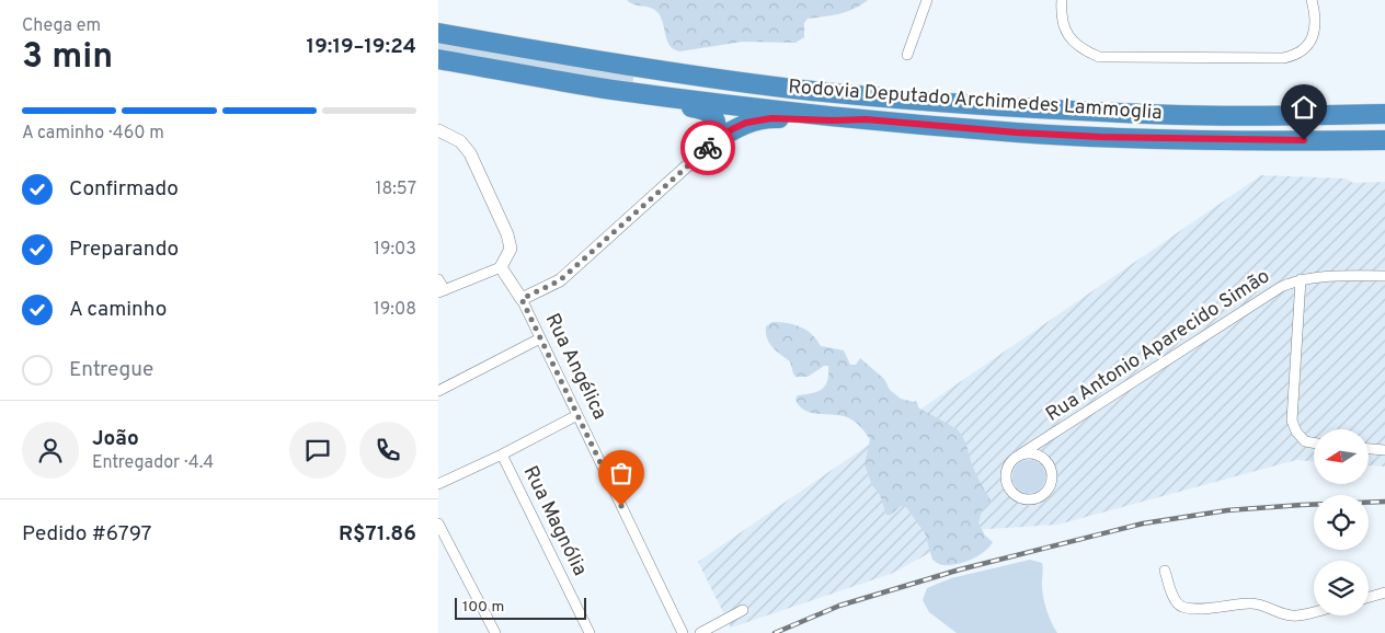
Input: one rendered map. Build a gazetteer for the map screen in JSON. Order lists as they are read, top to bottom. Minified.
{"streets":{"highway":["Rodovia Deputado Archimedes Lammoglia"],"street":["Rua Antonio Aparecido Simão","Rua Angélica","Rua Magnólia"]},"scale_bar":"100 m","north":"left","page":{"heading":["3 min","Chega em","19:19–19:24"],"panel":["João","Entregador · 4.4","Pedido #6797","R$71.86"],"bar":"A caminho · 460 m","list":[["Confirmado","18:57"],["Preparando","19:03"],["A caminho","19:08"],"Entregue"],"scale":"100 m"}}
